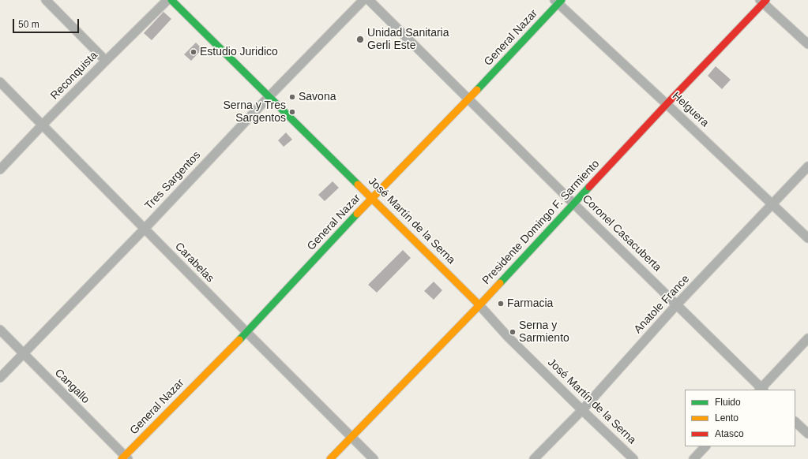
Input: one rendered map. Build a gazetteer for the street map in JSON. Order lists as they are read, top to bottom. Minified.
{"streets":{"street":["General Nazar","Reconquista","Helguera","Tres Sargentos","José Martín de la Serna","Presidente Domingo F. Sarmiento","Coronel Casacuberta","Carabelas","Anatole France","Cangallo"]},"crossings":[["General Nazar","Helguera"],["General Nazar","José Martín de la Serna"],["General Nazar","Coronel Casacuberta"],["General Nazar","Carabelas"],["General Nazar","Cangallo"],["Reconquista","Carabelas"],["Helguera","Presidente Domingo F. Sarmiento"],["Helguera","Anatole France"],["Tres Sargentos","José Martín de la Serna"],["Tres Sargentos","Carabelas"],["Tres Sargentos","Cangallo"],["José Martín de la Serna","Presidente Domingo F. Sarmiento"],["José Martín de la Serna","Anatole France"],["Presidente Domingo F. Sarmiento","Coronel Casacuberta"],["Presidente Domingo F. Sarmiento","Carabelas"],["Coronel Casacuberta","Anatole France"]],"places":["Unidad Sanitaria Gerli Este","Estudio Juridico","Savona","Serna y Tres Sargentos","Farmacia","Serna y Sarmiento"],"legend":["Fluido","Lento","Atasco"],"scale_bar":"50 m"}
